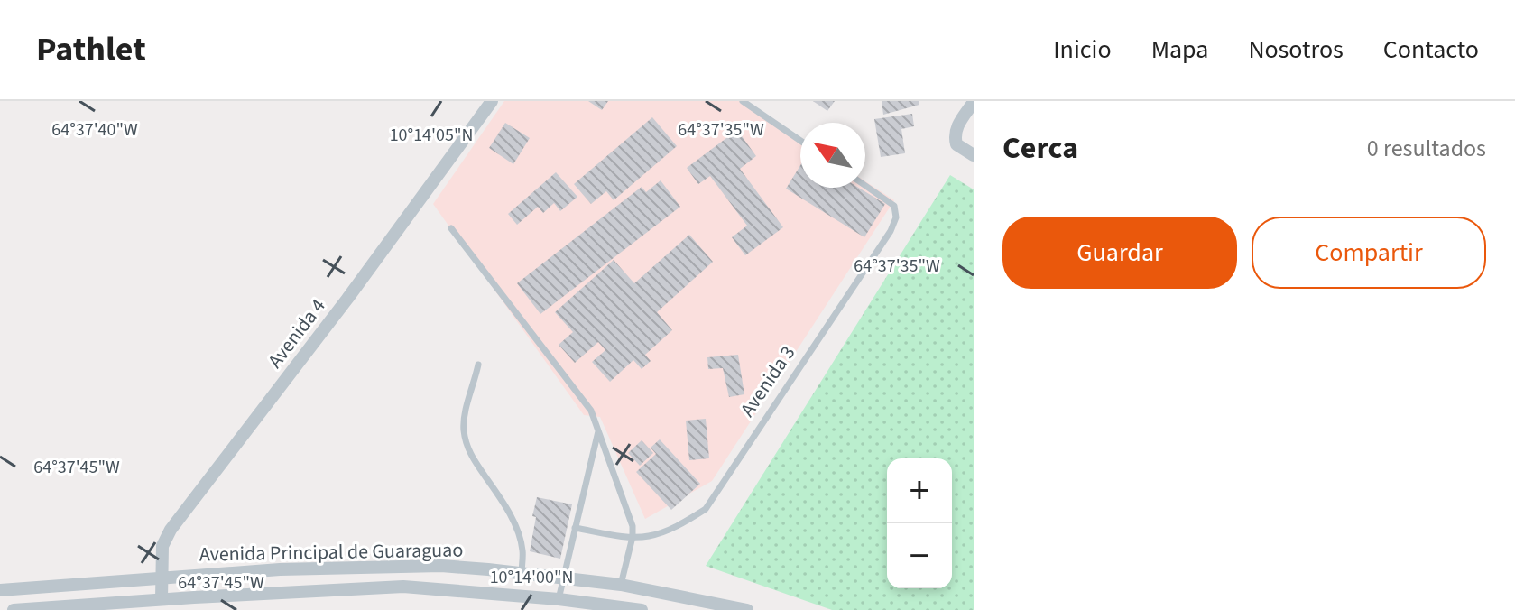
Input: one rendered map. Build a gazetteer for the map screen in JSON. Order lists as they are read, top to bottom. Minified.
{"streets":{"street":["Avenida 4","Avenida Principal de Guaraguao"],"lane":["Avenida 3"]},"crossings":[["Avenida 4","Avenida Principal de Guaraguao"]],"north":"top left","page":{"header":"Pathlet","nav":["Inicio","Mapa","Nosotros","Contacto"],"heading":["Cerca","0 resultados"],"buttons":["Guardar","Compartir"],"map_buttons":["+","−"]},"coordinates":["64°37'40\"W","64°37'35\"W","10°14'05\"N","64°37'45\"W","10°14'00\"N"]}
